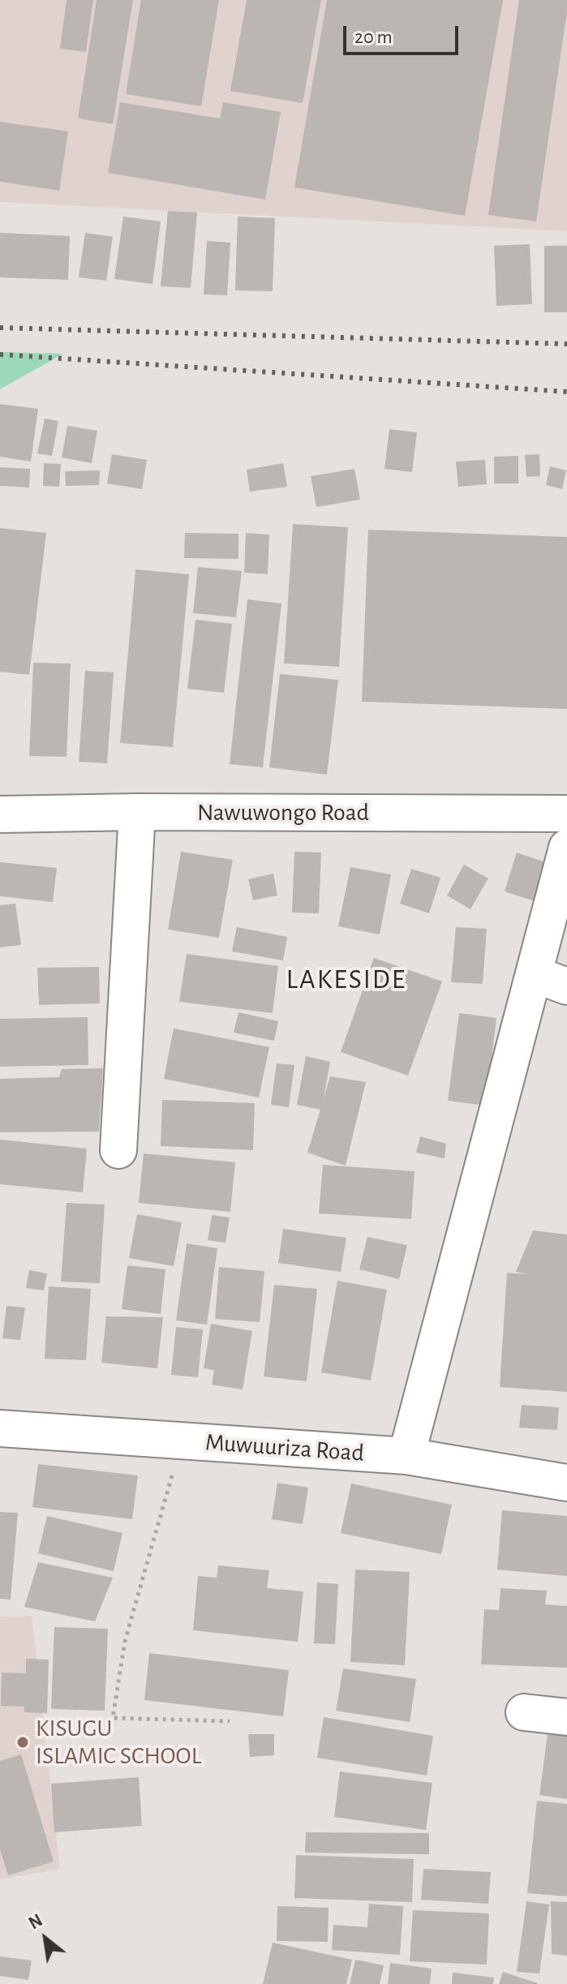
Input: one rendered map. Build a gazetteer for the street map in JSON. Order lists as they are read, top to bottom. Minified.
{"streets":{"street":["Nawuwongo Road","Muwuuriza Road"]},"districts":["LAKESIDE"],"places":["KISUGU ISLAMIC SCHOOL"],"scale_bar":"20 m","north":"top left"}
